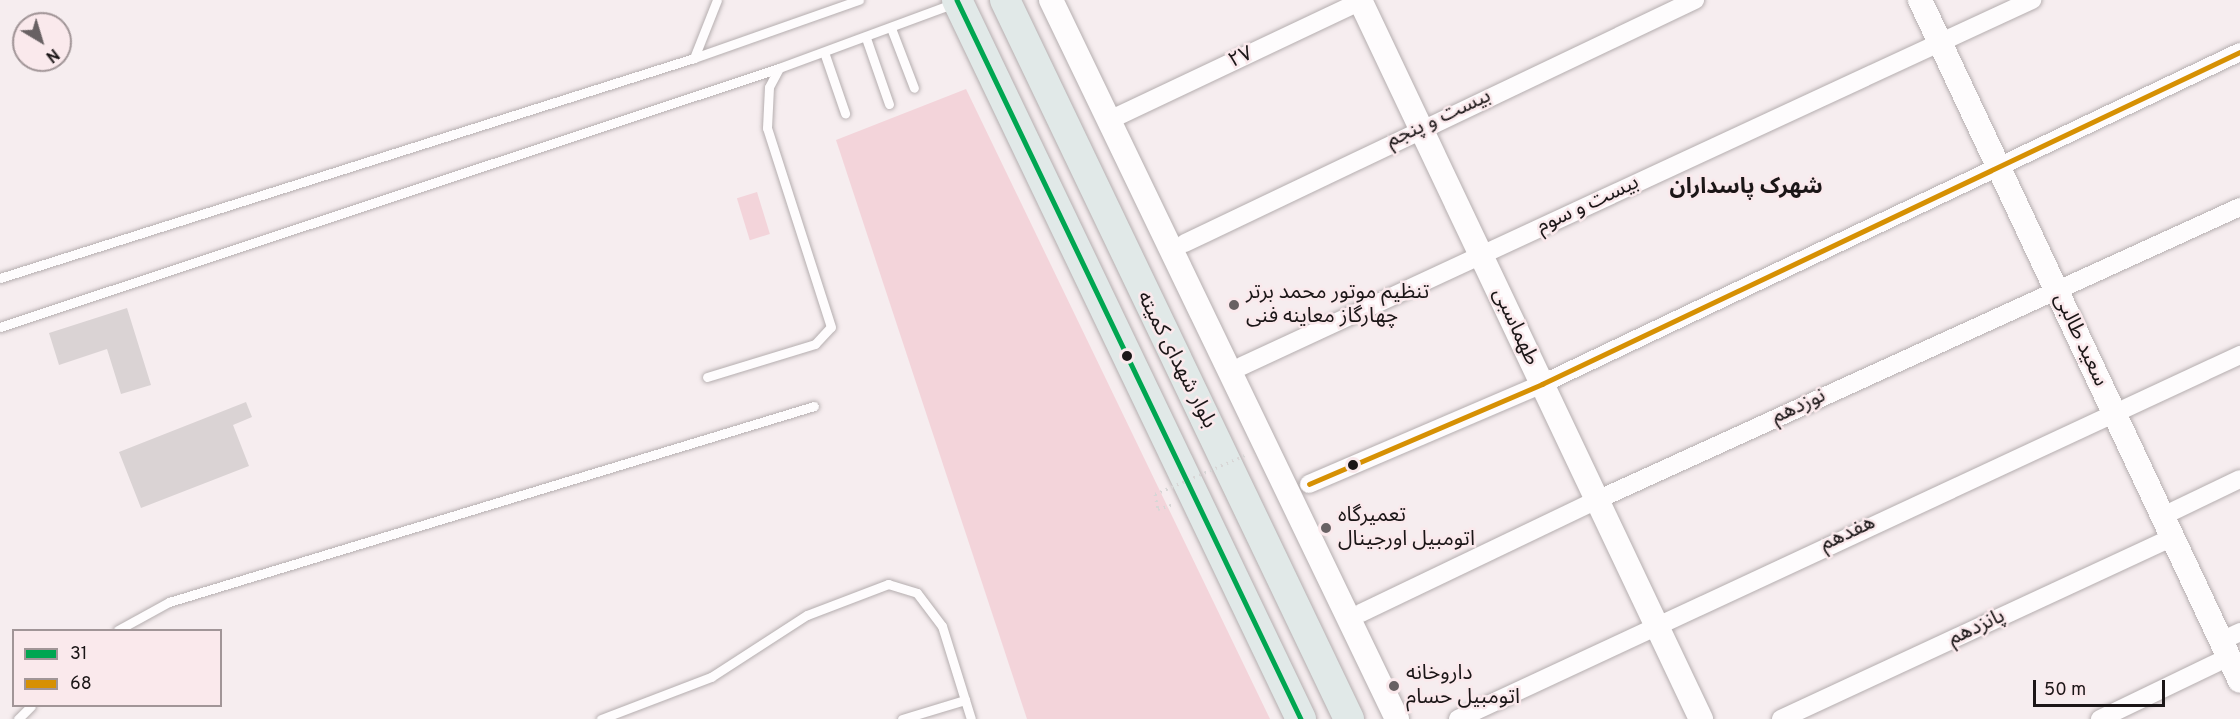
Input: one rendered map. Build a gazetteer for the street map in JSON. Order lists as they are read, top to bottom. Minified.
{"streets":{"main road":["بلوار شهدای کمیته"],"street":["۲۷","بیست و پنجم","بیست و سوم","طهماسبی","سعید طالبی","نوزدهم","هفدهم","پانزدهم"]},"crossings":[["۲۷","طهماسبی"],["بیست و پنجم","طهماسبی"],["بیست و سوم","طهماسبی"],["بیست و سوم","سعید طالبی"],["طهماسبی","نوزدهم"],["طهماسبی","هفدهم"],["سعید طالبی","نوزدهم"],["سعید طالبی","هفدهم"],["سعید طالبی","پانزدهم"]],"districts":["شهرک پاسداران"],"places":["تنظیم موتور محمد برتر چهارگاز معاینه فنی","تعمیرگاه اتومبیل اورجینال","داروخانه اتومبیل حسام"],"lines":["transit line 31","transit line 68"],"legend":["31","68"],"scale_bar":"50 m","north":"bottom right"}
